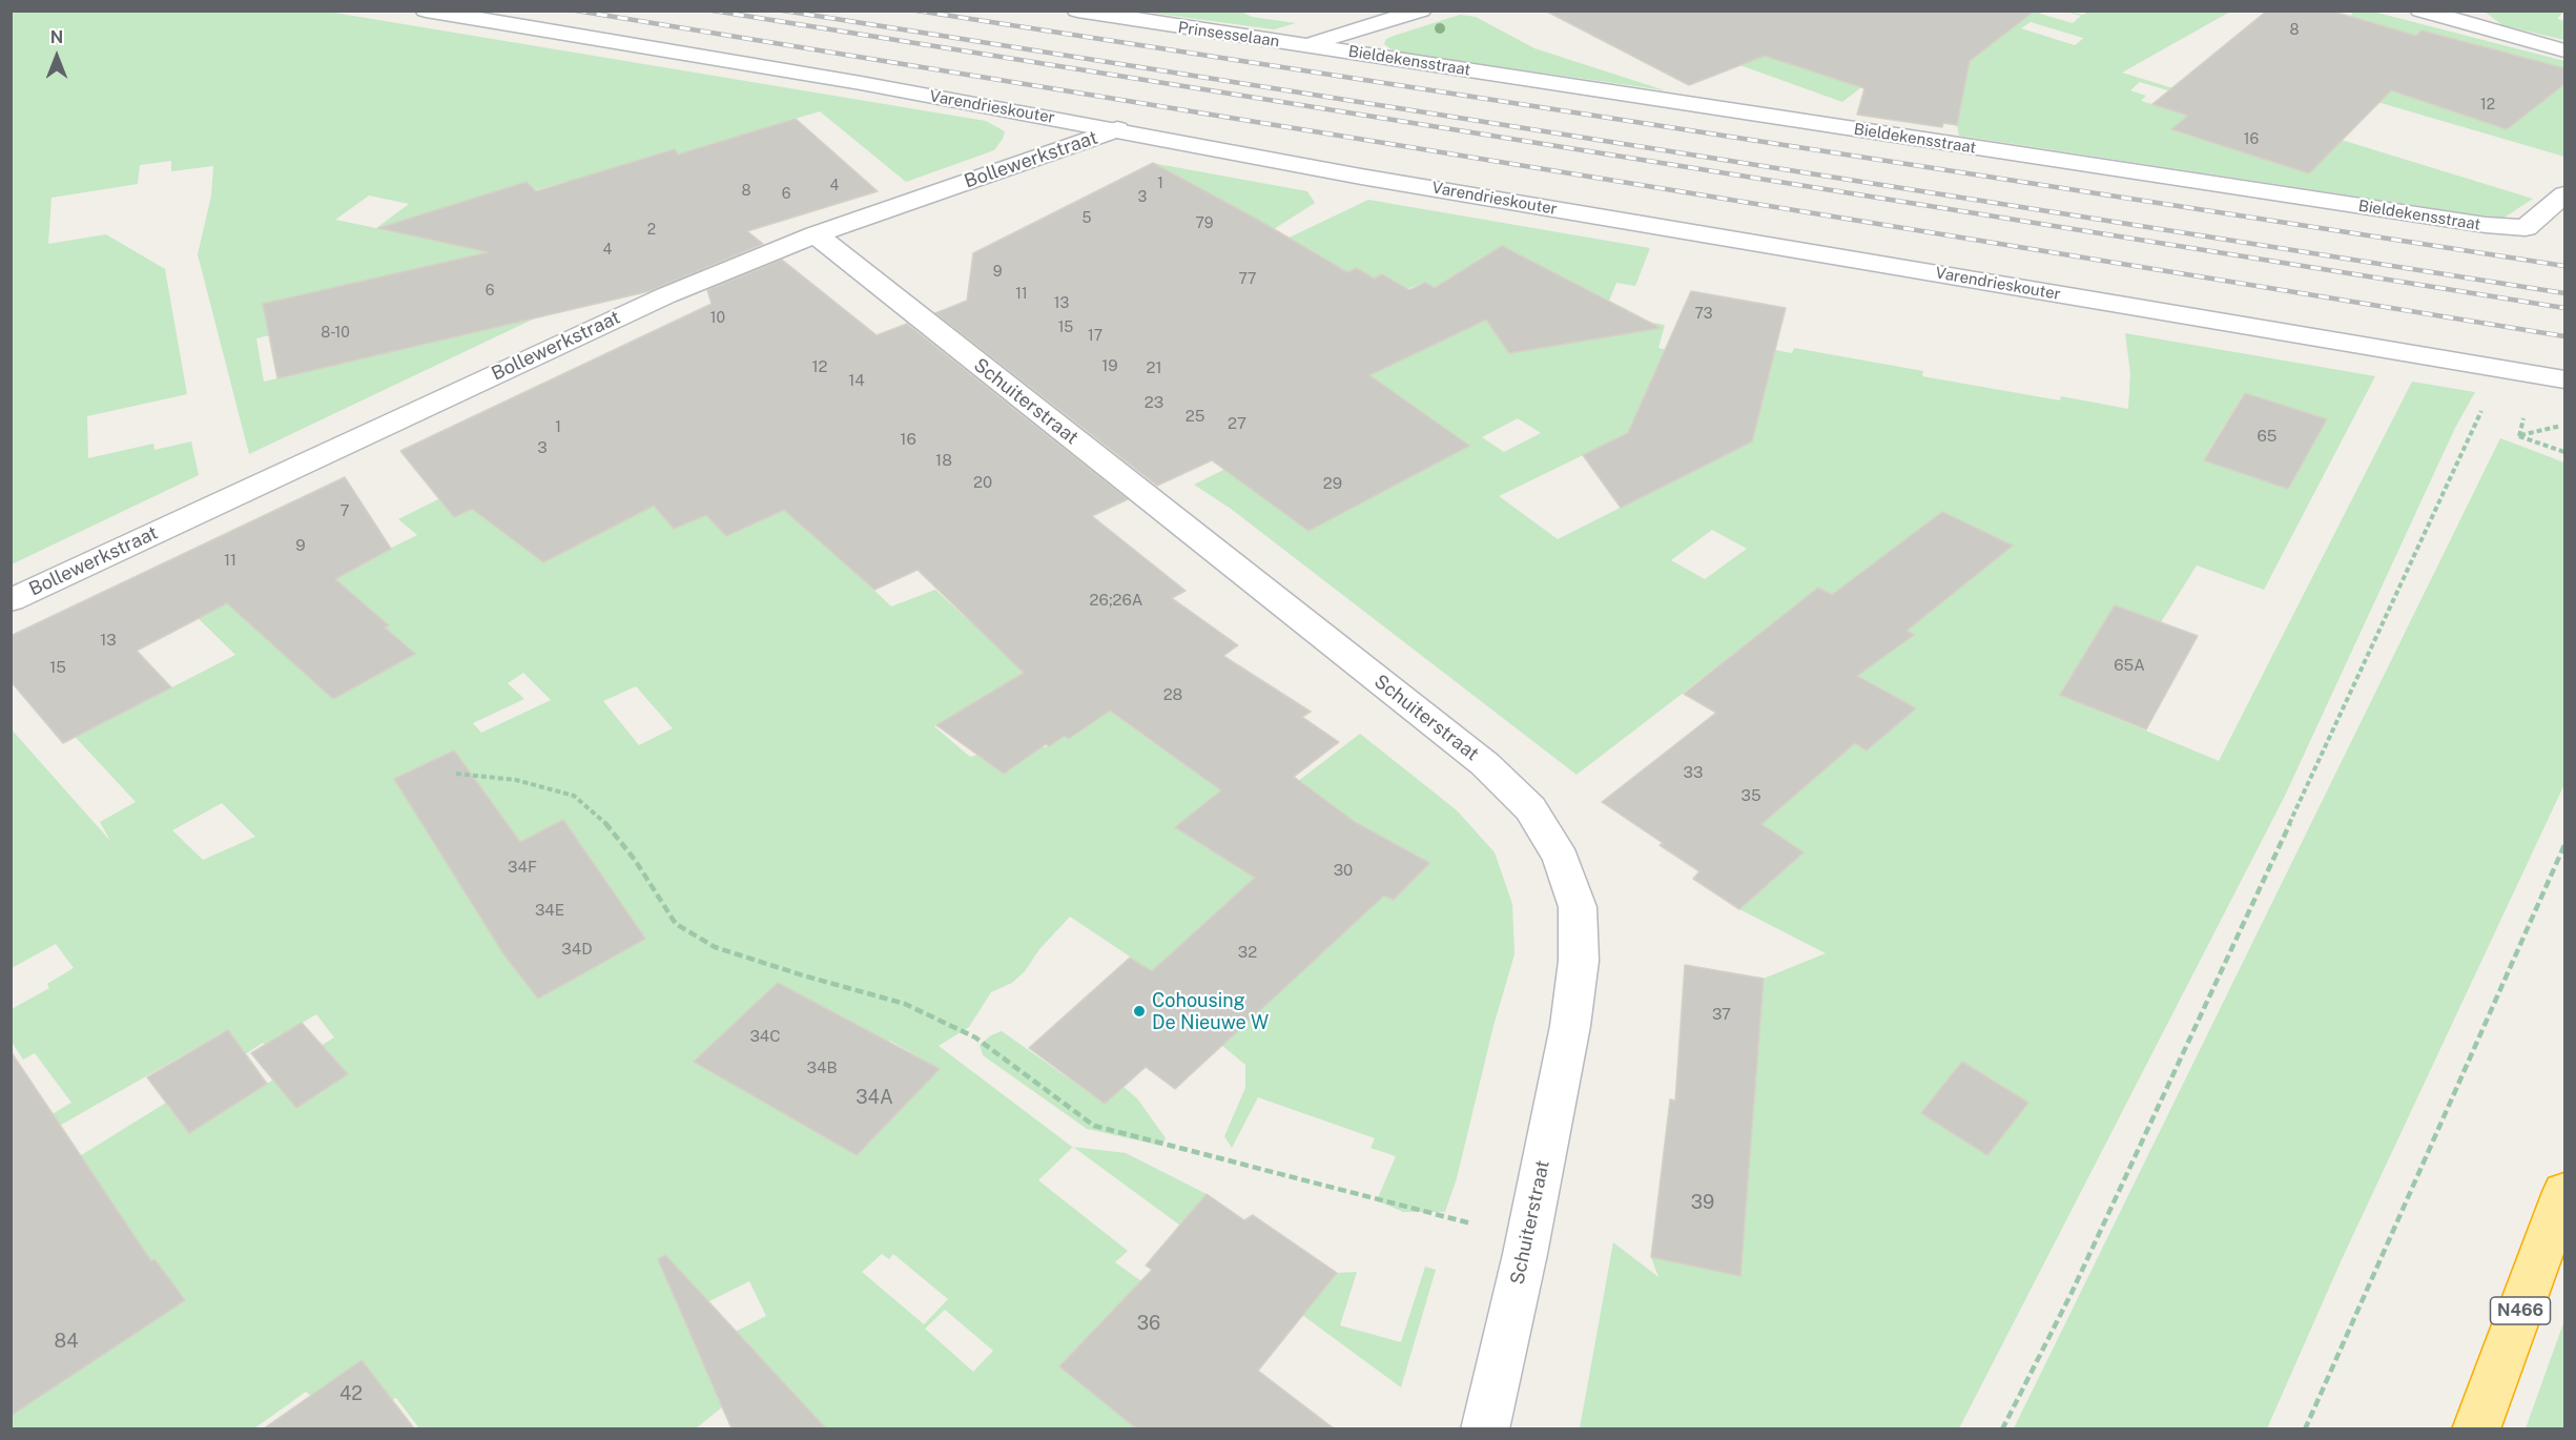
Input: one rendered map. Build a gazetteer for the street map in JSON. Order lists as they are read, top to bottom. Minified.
{"streets":{"highway":["N466"],"street":["Prinsesselaan","Bieldekensstraat","Varendrieskouter","Bollewerkstraat","Schuiterstraat"]},"crossings":[["Prinsesselaan","Bieldekensstraat"],["Varendrieskouter","Bollewerkstraat"],["Bollewerkstraat","Schuiterstraat"]],"places":["Cohousing De Nieuwe W"],"house_numbers":["8","12","16","1","4","8","6","3","5","79","2","4","9","77","6","11","13","73","10","15","8-10","17","19","12","21","14","23","25","27","1","65","16","3","18","20","29","7","9","11","26;26A","13","65A","15","28","33","35","34F","30","34E","34D","32","37","34C","34B","34A","39","36","84","42"],"north":"top"}
